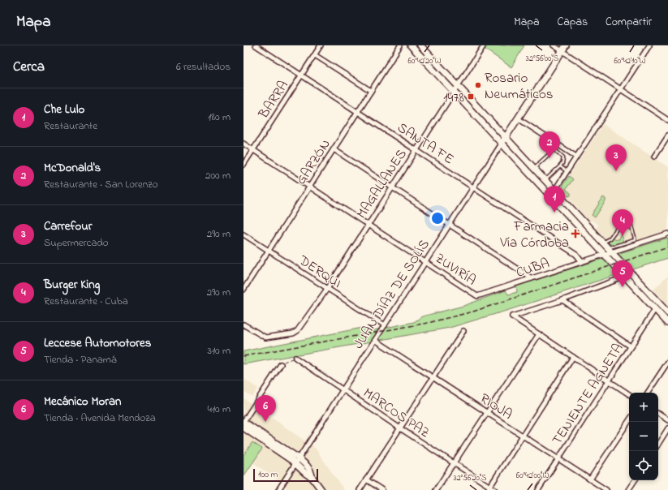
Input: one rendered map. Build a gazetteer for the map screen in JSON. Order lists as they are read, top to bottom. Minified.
{"streets":{"main road":["JUAN DÍAZ DE SOLÍS"],"street":["BARRA","SANTA FE","GARZÓN","MAGALLANES","CUBA","ZUVIRÍA","DERQUI","TENIENTE AGNETA","RIOJA","MARCOS PAZ"]},"crossings":[["BARRA","SANTA FE"],["BARRA","ZUVIRÍA"],["SANTA FE","GARZÓN"],["SANTA FE","MAGALLANES"],["SANTA FE","CUBA"],["SANTA FE","JUAN DÍAZ DE SOLÍS"],["GARZÓN","ZUVIRÍA"],["GARZÓN","DERQUI"],["MAGALLANES","ZUVIRÍA"],["MAGALLANES","DERQUI"],["CUBA","ZUVIRÍA"],["ZUVIRÍA","JUAN DÍAZ DE SOLÍS"],["DERQUI","JUAN DÍAZ DE SOLÍS"],["JUAN DÍAZ DE SOLÍS","RIOJA"],["JUAN DÍAZ DE SOLÍS","MARCOS PAZ"],["TENIENTE AGNETA","RIOJA"]],"places":{"other":["Rosario Neumáticos"],"transit":["1478"],"health":["Farmacia Vía Córdoba"]},"scale_bar":"100 m","page":{"header":"Mapa","nav":["Mapa","Capas","Compartir"],"heading":["Cerca","6 resultados"],"list":[{"mark":"1","name":"Che Lulo","note":"Restaurante","value":"180 m"},{"mark":"2","name":"McDonald's","note":"Restaurante · San Lorenzo","value":"200 m"},{"mark":"3","name":"Carrefour","note":"Supermercado","value":"290 m"},{"mark":"4","name":"Burger King","note":"Restaurante · Cuba","value":"290 m"},{"mark":"5","name":"Leccese Automotores","note":"Tienda · Panamá","value":"310 m"},{"mark":"6","name":"Mecánico Moran","note":"Tienda · Avenida Mendoza","value":"410 m"}],"pins":["2","3","1","4","5","6"],"map_buttons":["+","−"],"scale":"100 m"},"coordinates":["32°56'00\"S","60°42'20\"W","60°42'10\"W","60°42'00\"W","32°56'20\"S"]}
